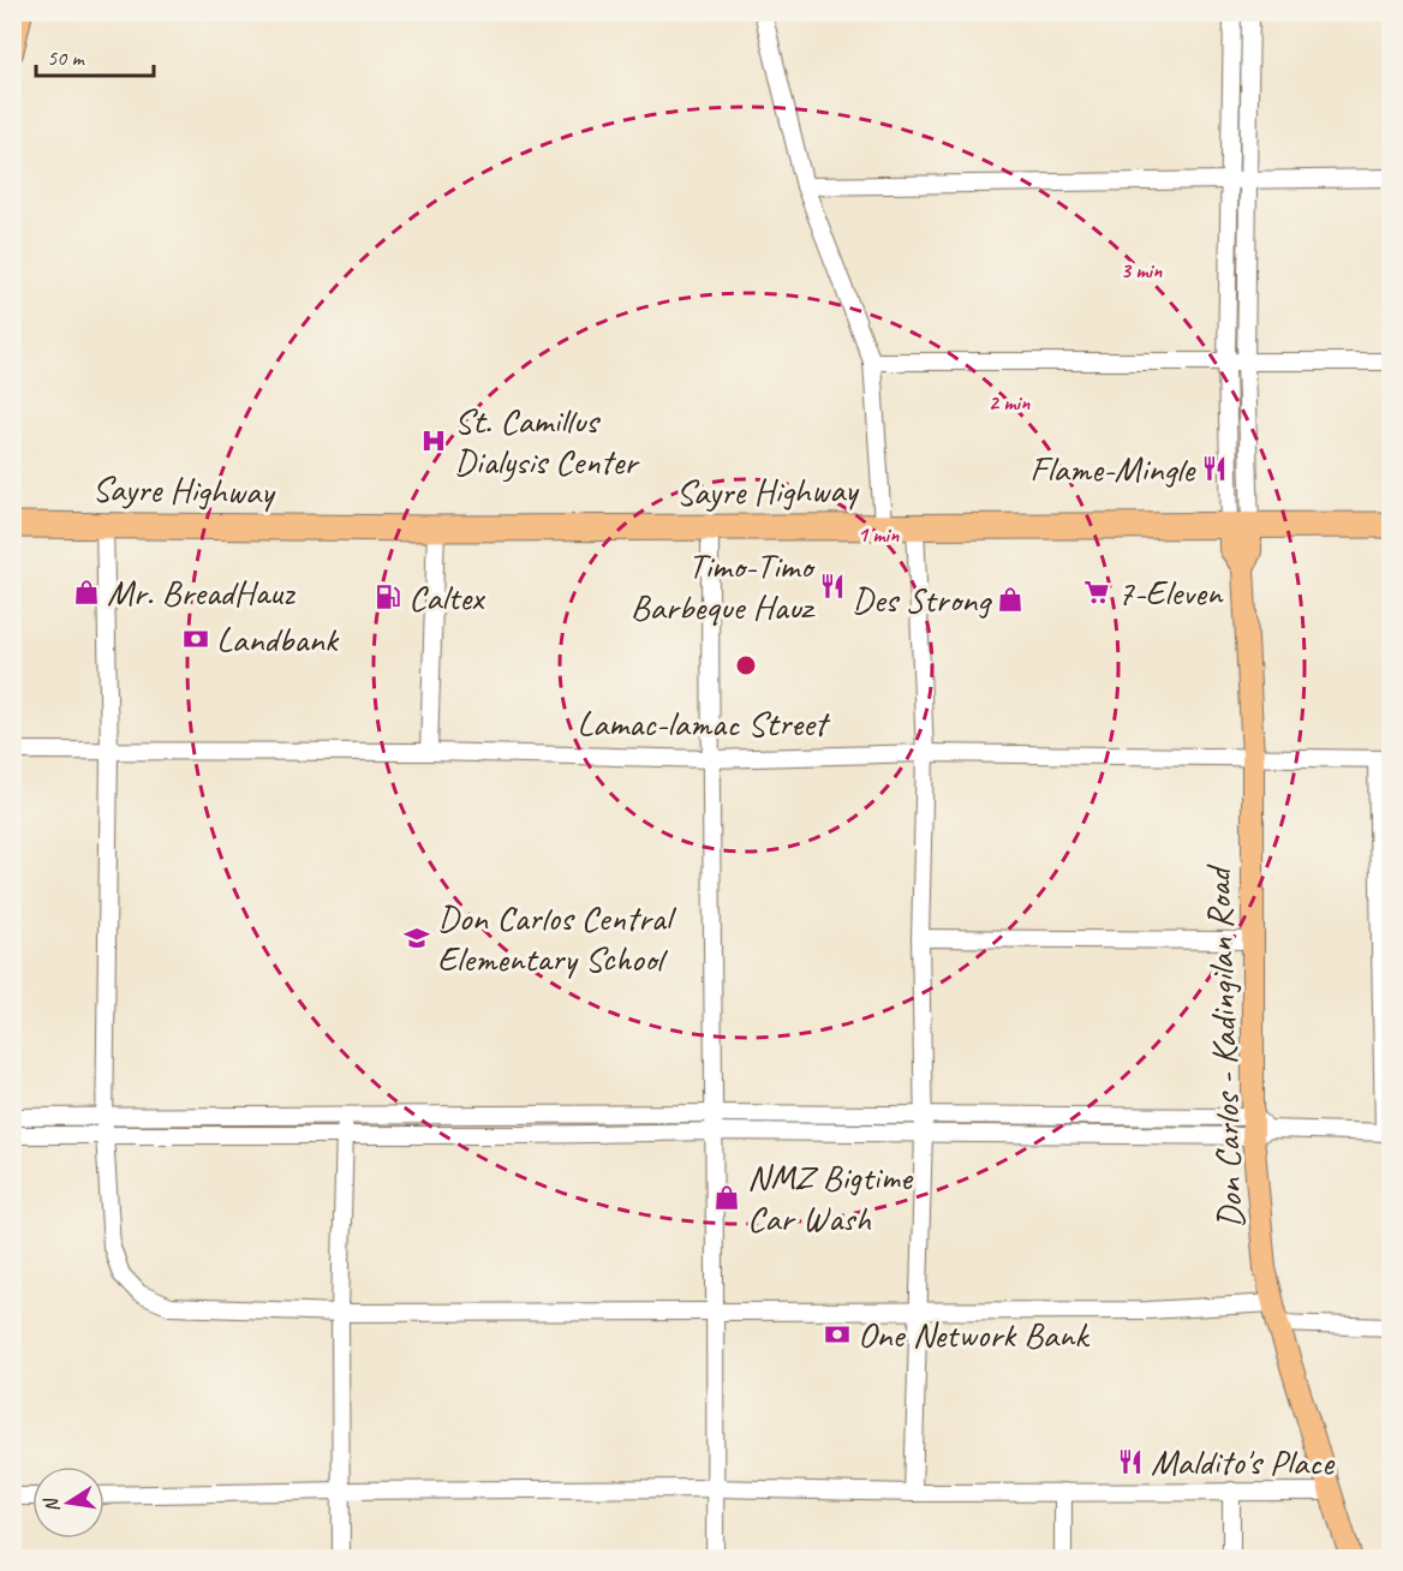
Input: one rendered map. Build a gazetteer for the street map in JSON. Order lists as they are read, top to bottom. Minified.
{"streets":{"highway":["Sayre Highway"],"main road":["Don Carlos - Kadingilan Road"],"street":["Lamac-lamac Street"]},"crossings":[["Sayre Highway","Don Carlos - Kadingilan Road"],["Lamac-lamac Street","Don Carlos - Kadingilan Road"]],"places":{"hospital":["St. Camillus Dialysis Center"],"restaurant":["Flame-Mingle","Timo-Timo Barbeque Hauz","Maldito's Place"],"shop":["Mr. BreadHauz","Des Strong","NMZ Bigtime Car Wash"],"supermarket":["7-Eleven"],"fuel station":["Caltex"],"bank":["Landbank","One Network Bank"],"school or university":["Don Carlos Central Elementary School"]},"scale_bar":"50 m","north":"left","rings":["3 min","2 min","1 min"]}
